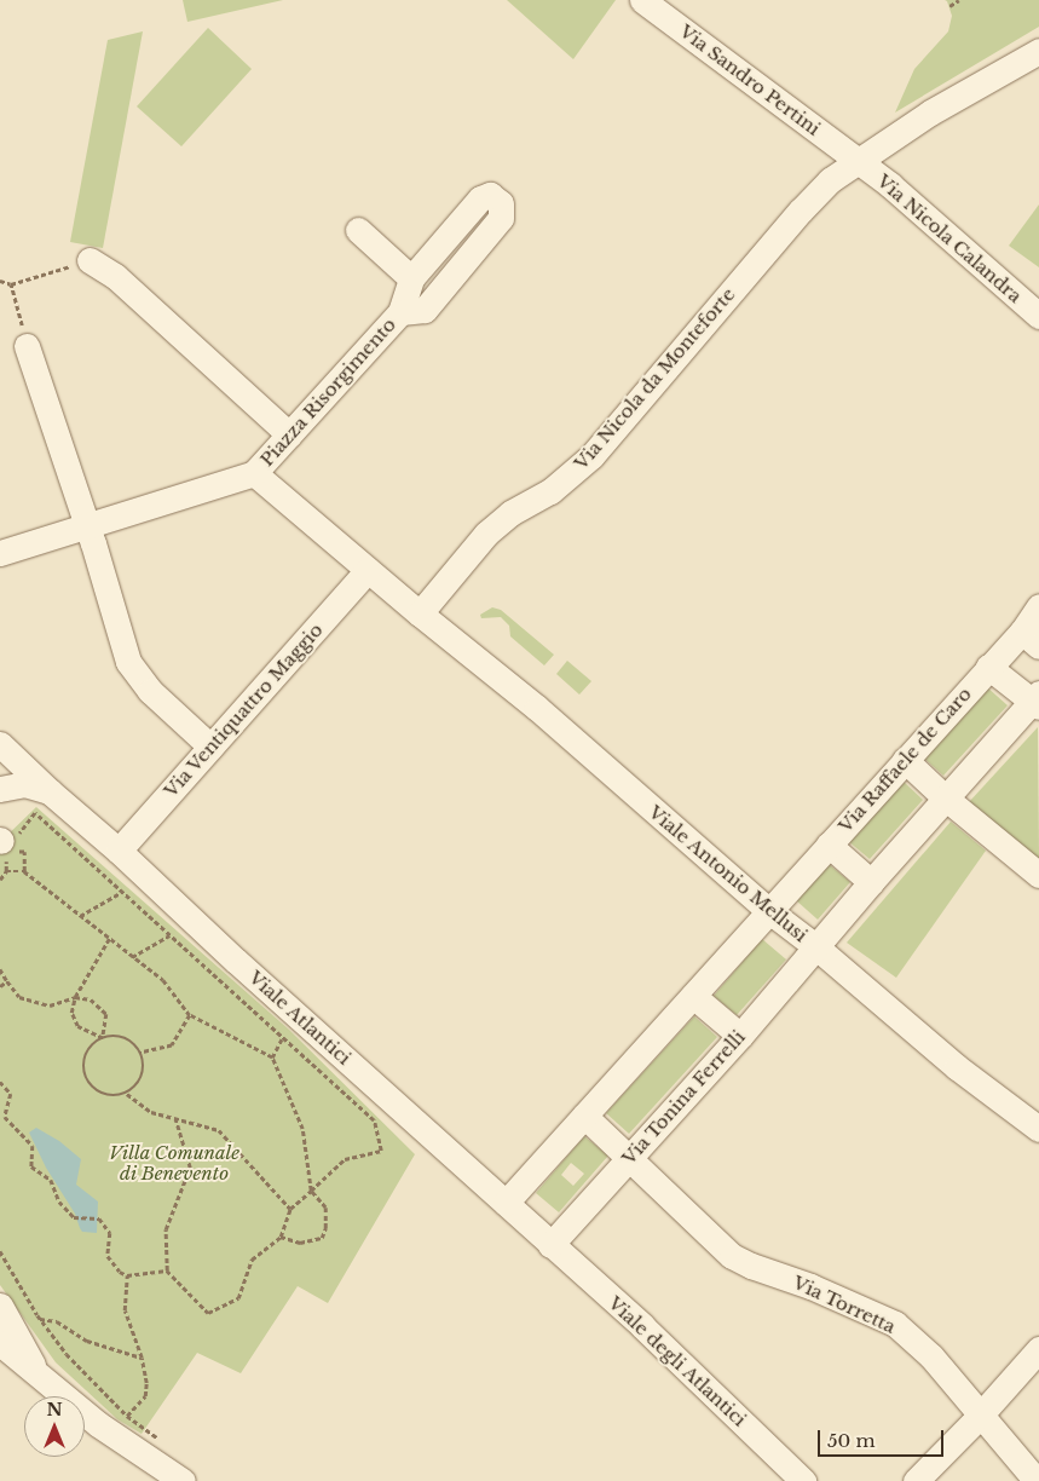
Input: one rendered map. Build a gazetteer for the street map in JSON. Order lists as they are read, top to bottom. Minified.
{"streets":{"street":["Via Sandro Pertini","Via Nicola Calandra","Via Nicola da Monteforte","Piazza Risorgimento","Via Ventiquattro Maggio","Via Raffaele de Caro","Viale Antonio Mellusi","Viale Atlantici","Via Tonina Ferrelli","Via Torretta","Viale degli Atlantici"]},"crossings":[["Via Sandro Pertini","Via Nicola Calandra"],["Via Sandro Pertini","Via Nicola da Monteforte"],["Via Nicola Calandra","Via Nicola da Monteforte"],["Via Nicola da Monteforte","Piazza Risorgimento"],["Via Nicola da Monteforte","Viale Antonio Mellusi"],["Piazza Risorgimento","Via Ventiquattro Maggio"],["Piazza Risorgimento","Viale Antonio Mellusi"],["Via Ventiquattro Maggio","Viale Atlantici"],["Via Raffaele de Caro","Viale Antonio Mellusi"],["Viale Antonio Mellusi","Via Tonina Ferrelli"],["Viale Atlantici","Via Tonina Ferrelli"],["Viale Atlantici","Viale degli Atlantici"],["Via Tonina Ferrelli","Via Torretta"],["Via Tonina Ferrelli","Viale degli Atlantici"]],"parks":["Villa Comunale di Benevento"],"scale_bar":"50 m","north":"top"}
